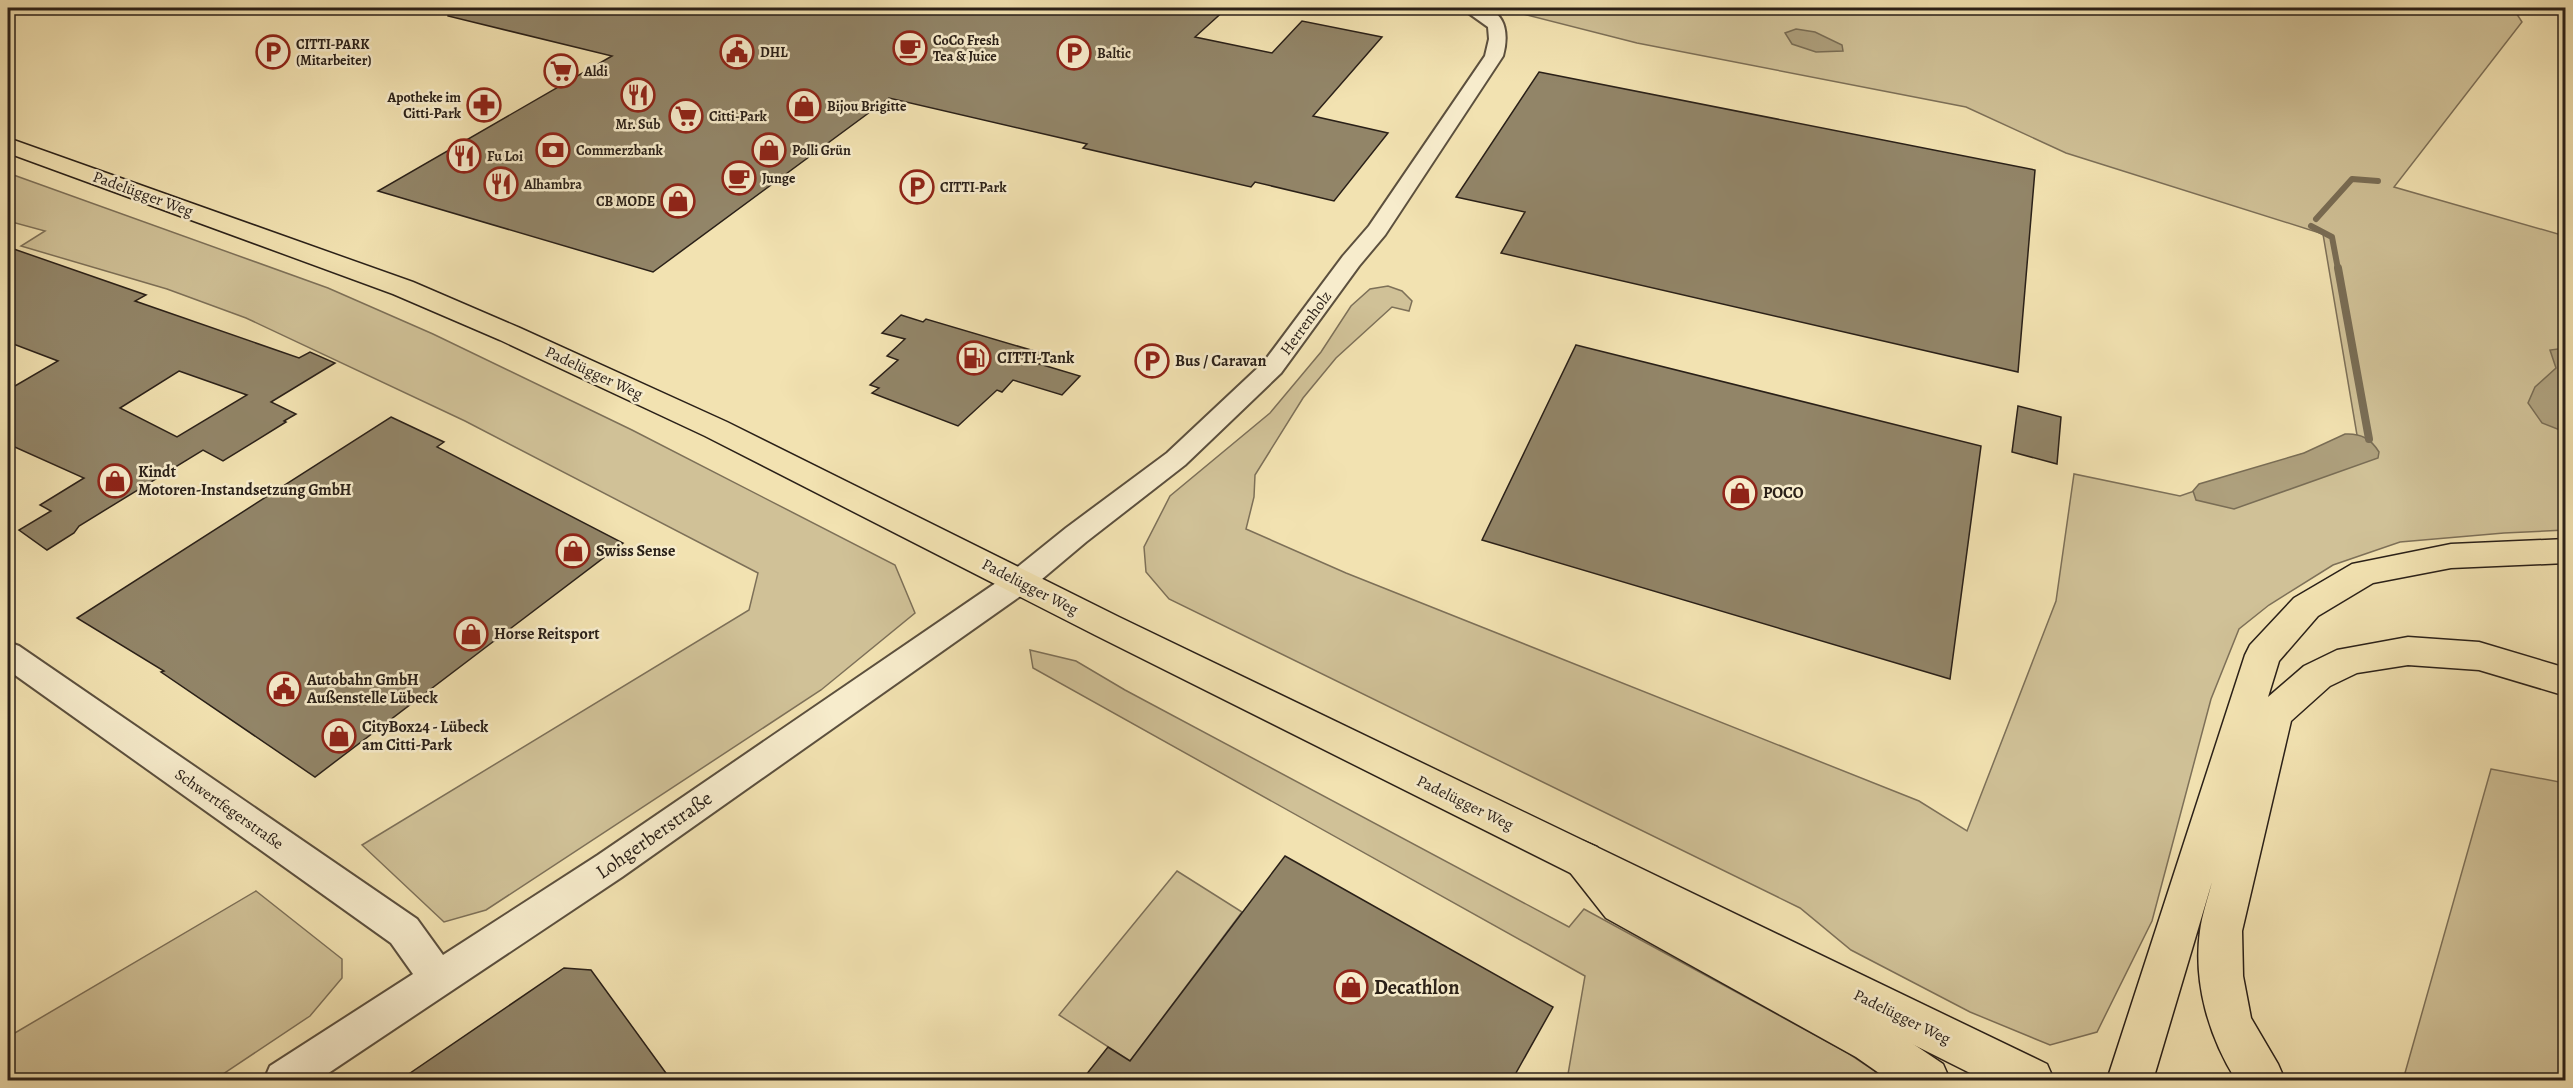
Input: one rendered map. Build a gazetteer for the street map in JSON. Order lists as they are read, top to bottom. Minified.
{"streets":{"main road":["Padelügger Weg"],"street":["Herrenholz","Schwertfegerstraße","Lohgerberstraße"]},"crossings":[["Padelügger Weg","Herrenholz"],["Padelügger Weg","Lohgerberstraße"],["Herrenholz","Lohgerberstraße"],["Schwertfegerstraße","Lohgerberstraße"]],"places":{"cafe":["CoCo Fresh Tea & Juice","Junge"],"parking":["CITTI-PARK (Mitarbeiter)","Baltic","CITTI-Park","Bus / Caravan"],"public building":["DHL","Autobahn GmbH Außenstelle Lübeck"],"supermarket":["Aldi","Citti-Park"],"restaurant":["Mr. Sub","Fu Loi","Alhambra"],"pharmacy":["Apotheke im Citti-Park"],"shop":["Bijou Brigitte","Polli Grün","CB MODE","Kindt Motoren-Instandsetzung GmbH","POCO","Swiss Sense","Horse Reitsport","CityBox24 - Lübeck am Citti-Park","Decathlon"],"bank":["Commerzbank"],"fuel station":["CITTI-Tank"]}}
